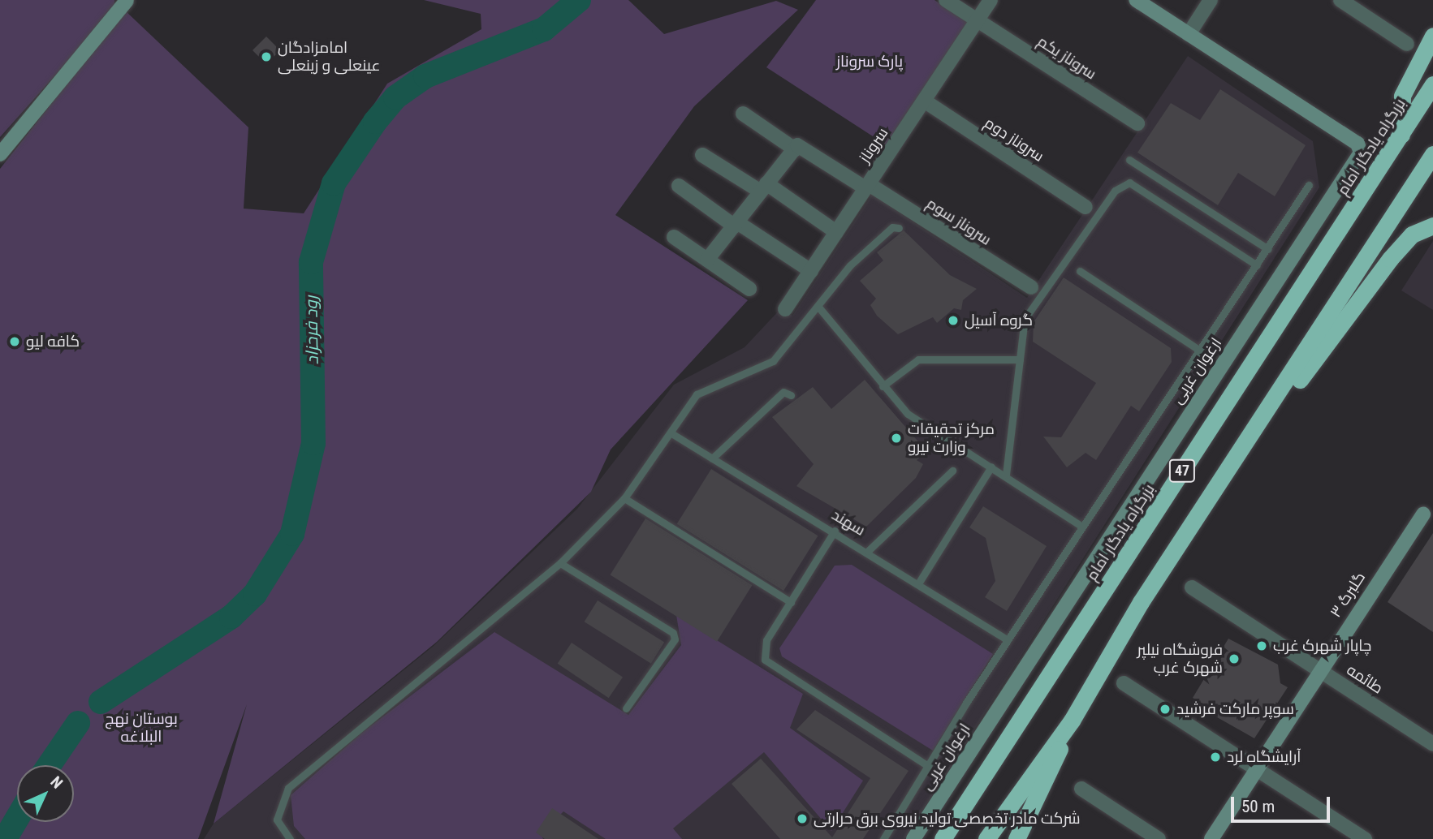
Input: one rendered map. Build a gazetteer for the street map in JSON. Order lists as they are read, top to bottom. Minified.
{"streets":{"highway":["بزرگراه یادگار امام","47"],"street":["سروناز یکم","سروناز دوم","سروناز","سروناز سوم","ارغوان غربی","گلبرگ ۳","طائمه"],"lane":["سهند"]},"crossings":[["سروناز یکم","سروناز"],["سروناز دوم","سروناز"],["سروناز","سروناز سوم"],["گلبرگ ۳","طائمه"]],"water":["رود فرحزاد"],"parks":["پارک سروناز","بوستان نهج البلاغه"],"places":["امامزادگان عینعلی و زینعلی","گروه آسیل","کافه لیو","مرکز تحقیقات وزارت نیرو","چاپار شهرک غرب","فروشگاه نیلپر شهرک غرب","سوپر مارکت فرشید","آرایشگاه لرد","شرکت مادر تخصصی تولید نیروی برق حرارتی"],"scale_bar":"50 m","north":"top right"}
